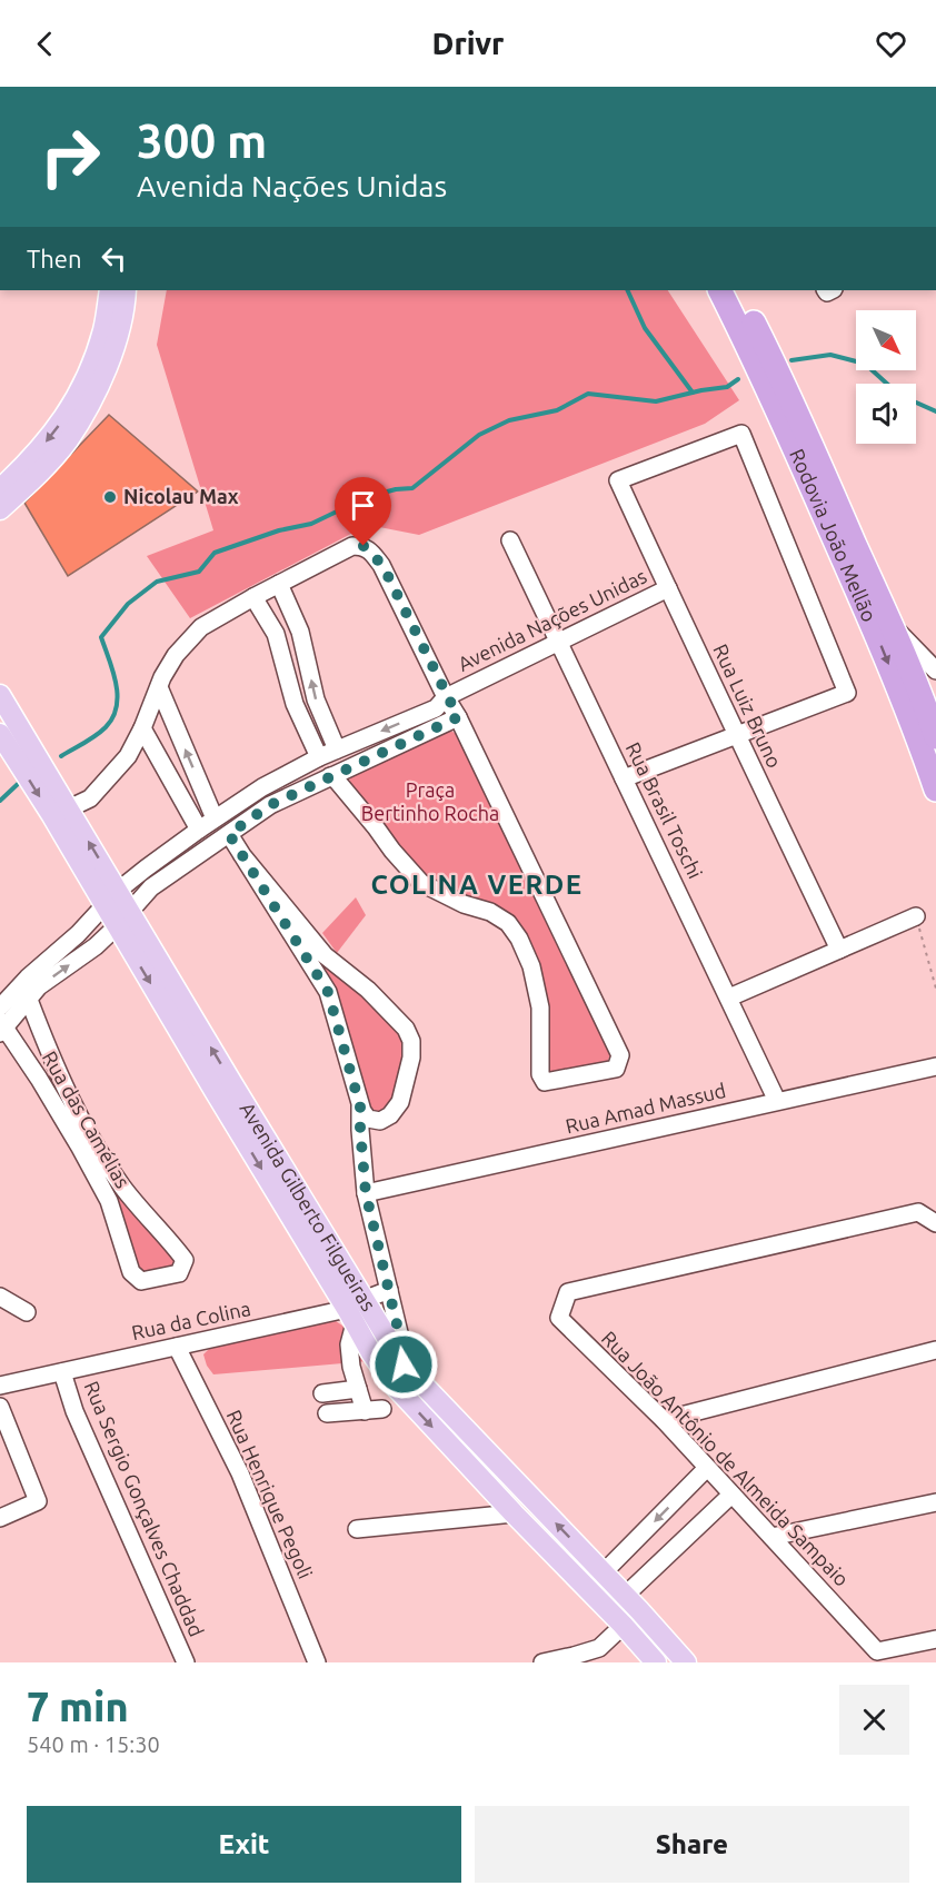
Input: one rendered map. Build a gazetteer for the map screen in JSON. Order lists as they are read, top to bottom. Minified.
{"streets":{"highway":["Rodovia João Mellão"],"main road":["Avenida Gilberto Filgueiras"],"street":["Avenida Nações Unidas","Rua Luiz Bruno","Rua Brasil Toschi","Rua Amad Massud","Rua das Camélias","Rua da Colina","Rua João Antônio de Almeida Sampaio","Rua Henrique Pegoli","Rua Sergio Gonçalves Chaddad"]},"crossings":[["Avenida Nações Unidas","Rua Luiz Bruno"],["Avenida Nações Unidas","Rua Brasil Toschi"],["Avenida Nações Unidas","Avenida Gilberto Filgueiras"],["Rua Brasil Toschi","Rua Amad Massud"],["Avenida Gilberto Filgueiras","Rua da Colina"],["Rua da Colina","Rua Henrique Pegoli"],["Rua da Colina","Rua Sergio Gonçalves Chaddad"]],"districts":["COLINA VERDE"],"parks":["Praça Bertinho Rocha"],"places":["Nicolau Max"],"north":"bottom right","page":{"header":"Drivr","turn":["300 m","Avenida Nações Unidas"],"then":"Then","heading":["7 min","540 m · 15:30"],"buttons":["Exit","Share"]}}
